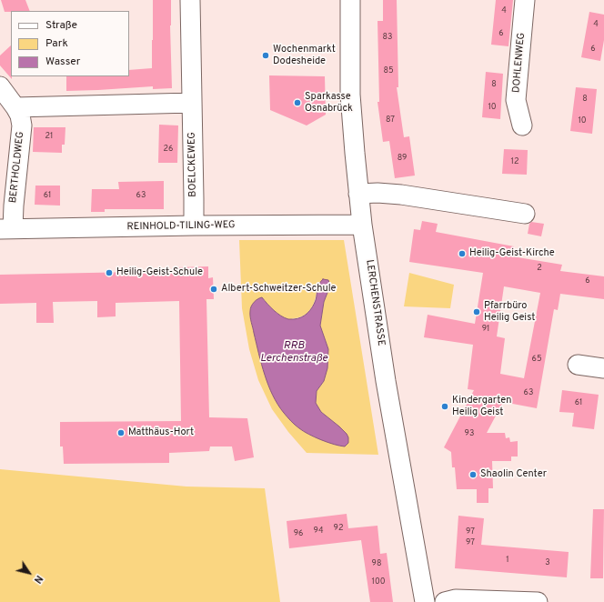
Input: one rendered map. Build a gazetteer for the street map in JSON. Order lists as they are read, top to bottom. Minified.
{"streets":{"street":["DOHLENWEG","BOELCKEWEG","BERTHOLDWEG","REINHOLD-TILING-WEG","LERCHENSTRASSE"]},"crossings":[["BOELCKEWEG","REINHOLD-TILING-WEG"],["BERTHOLDWEG","REINHOLD-TILING-WEG"],["REINHOLD-TILING-WEG","LERCHENSTRASSE"]],"water":["RRB Lerchenstraße"],"places":["Wochenmarkt Dodesheide","Sparkasse Osnabrück","Heilig-Geist-Kirche","Heilig-Geist-Schule","Albert-Schweitzer-Schule","Pfarrbüro Heilig Geist","Kindergarten Heilig Geist","Matthäus-Hort","Shaolin Center"],"house_numbers":["4","4","6","83","6","85","8","8","10","87","10","21","26","89","12","61","63","2","6","91","65","63","61","93","92","94","97","96","97","1","3","98","100"],"legend":["Straße","Park","Wasser"],"north":"bottom right"}
